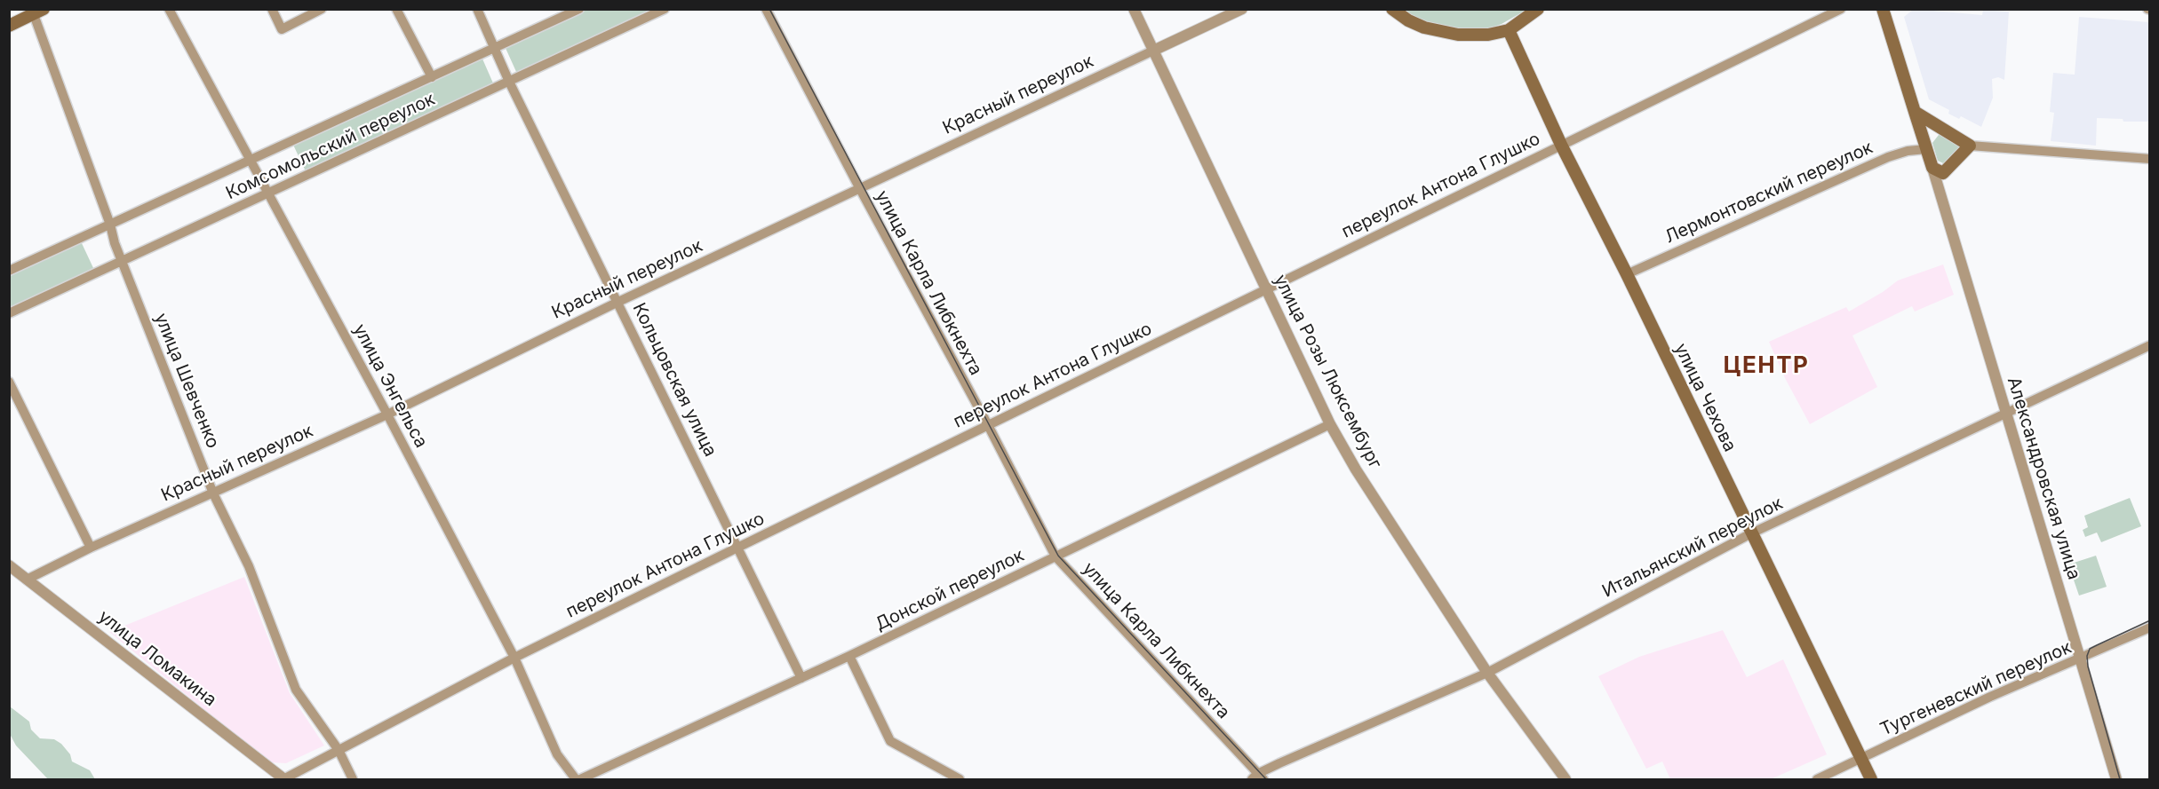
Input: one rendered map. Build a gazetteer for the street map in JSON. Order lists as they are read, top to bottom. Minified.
{"streets":{"main road":["улица Чехова"],"street":["Красный переулок","Комсомольский переулок","переулок Антона Глушко","Лермонтовский переулок","улица Карла Либкнехта","улица Розы Люксембург","Кольцовская улица","улица Шевченко","улица Энгельса","Александровская улица","Итальянский переулок","Донской переулок","улица Ломакина","Тургеневский переулок"]},"crossings":[["Красный переулок","улица Карла Либкнехта"],["Красный переулок","улица Розы Люксембург"],["Красный переулок","Кольцовская улица"],["Красный переулок","улица Шевченко"],["Красный переулок","улица Энгельса"],["Красный переулок","улица Ломакина"],["Комсомольский переулок","Кольцовская улица"],["Комсомольский переулок","улица Шевченко"],["Комсомольский переулок","улица Энгельса"],["переулок Антона Глушко","улица Карла Либкнехта"],["переулок Антона Глушко","улица Розы Люксембург"],["переулок Антона Глушко","Кольцовская улица"],["переулок Антона Глушко","улица Шевченко"],["переулок Антона Глушко","улица Энгельса"],["переулок Антона Глушко","улица Чехова"],["переулок Антона Глушко","улица Ломакина"],["Лермонтовский переулок","улица Чехова"],["улица Карла Либкнехта","Итальянский переулок"],["улица Карла Либкнехта","Донской переулок"],["улица Розы Люксембург","Итальянский переулок"],["улица Розы Люксембург","Донской переулок"],["Кольцовская улица","Донской переулок"],["улица Чехова","Итальянский переулок"],["улица Чехова","Тургеневский переулок"],["Александровская улица","Итальянский переулок"],["Александровская улица","Тургеневский переулок"]],"districts":["ЦЕНТР"]}
